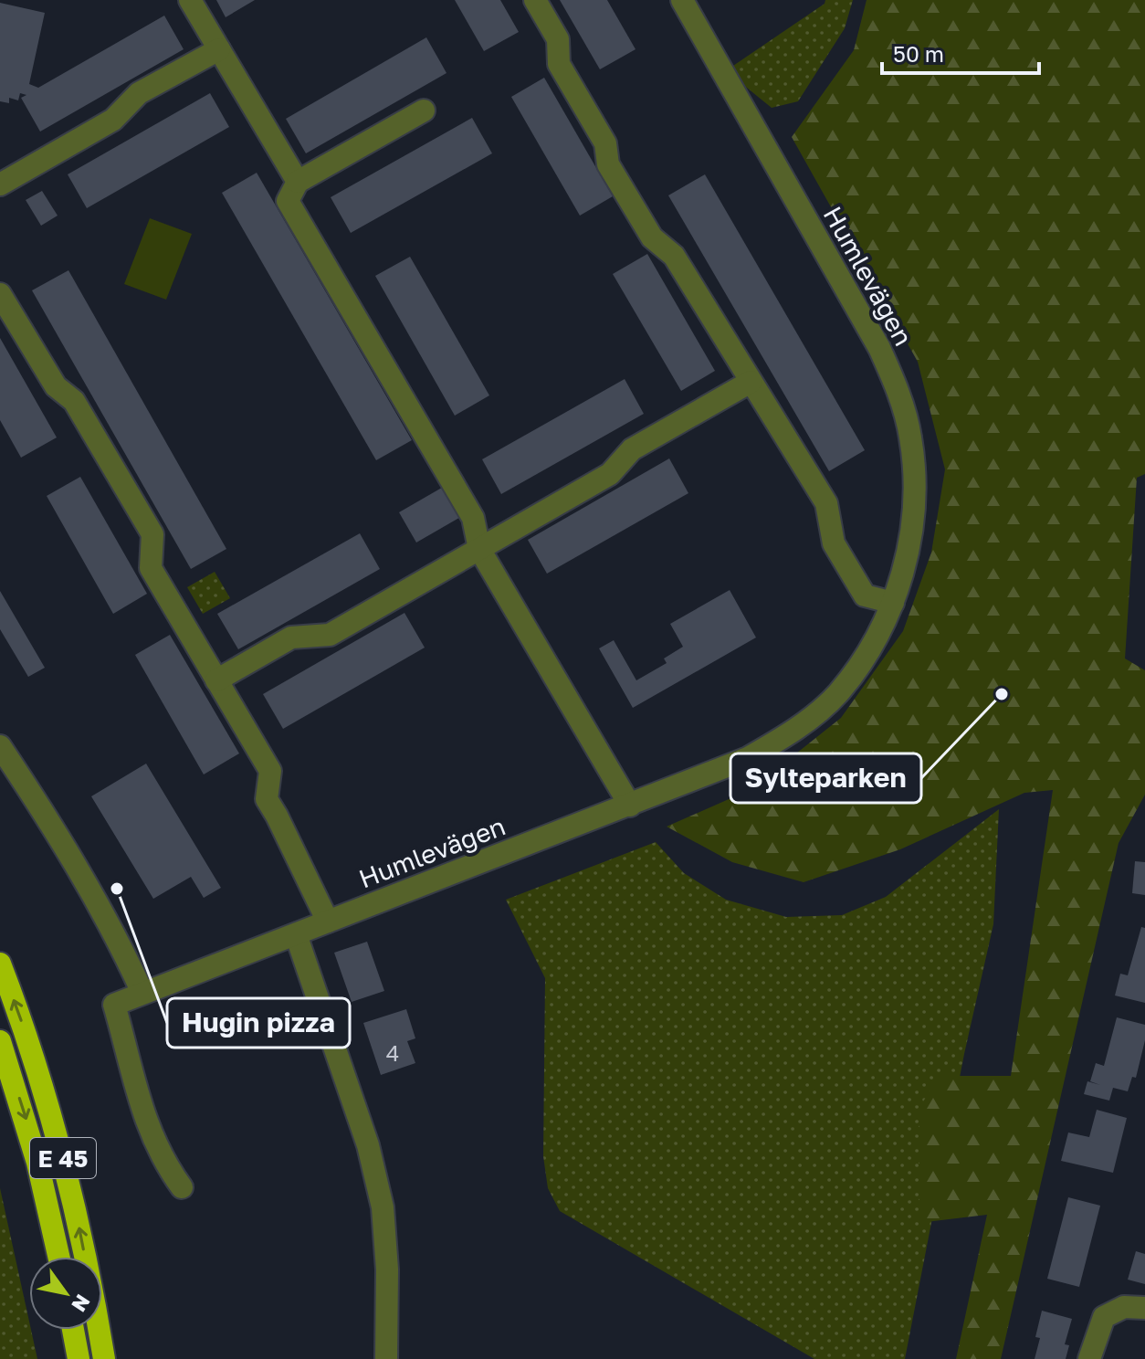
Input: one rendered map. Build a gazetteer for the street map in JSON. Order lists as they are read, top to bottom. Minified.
{"streets":{"highway":["E 45"],"street":["Humlevägen"]},"places":["Sylteparken","Hugin pizza"],"house_numbers":["4"],"scale_bar":"50 m","north":"bottom right"}
